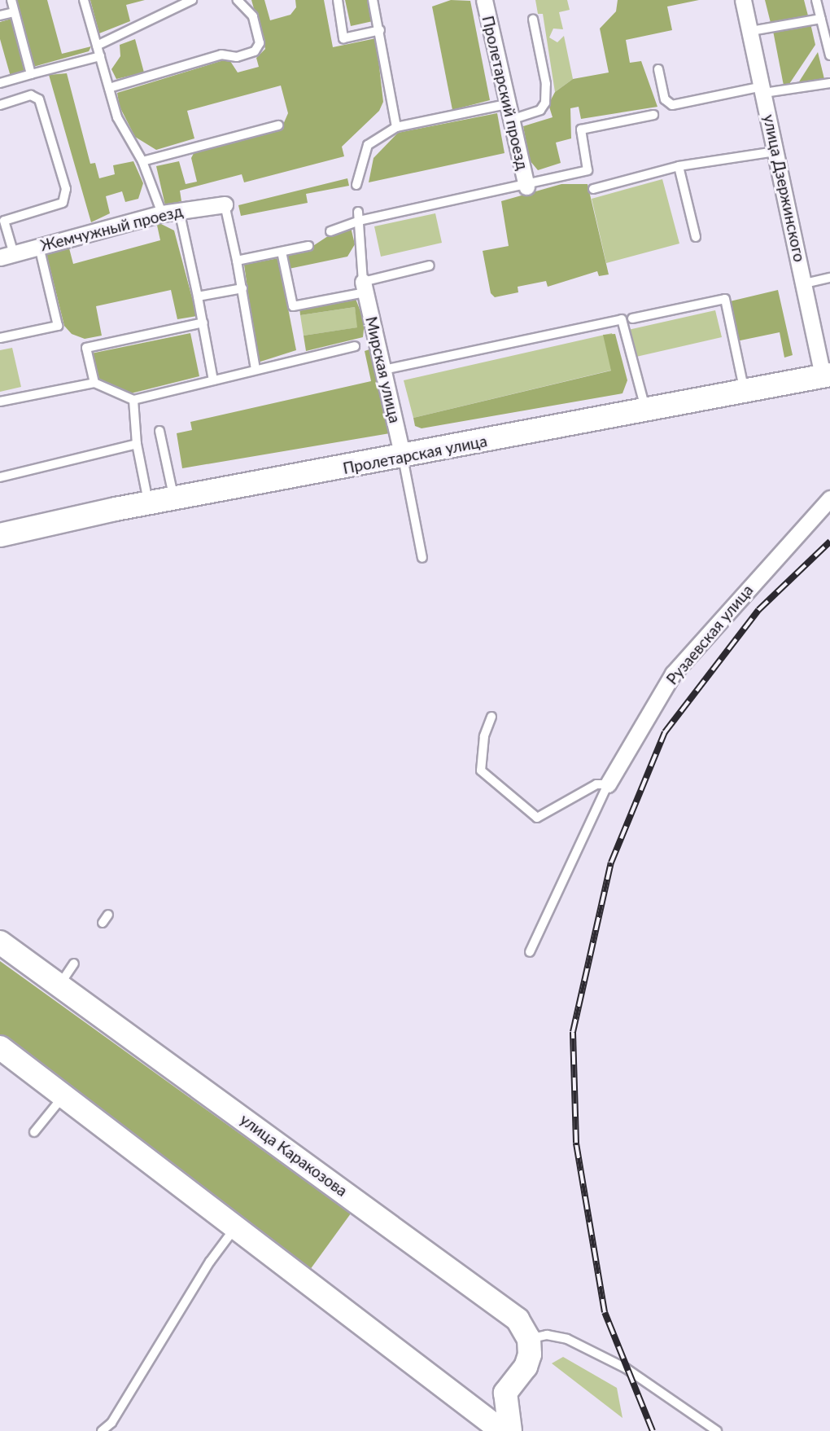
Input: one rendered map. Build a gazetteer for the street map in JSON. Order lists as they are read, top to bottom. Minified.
{"streets":{"main road":["Пролетарская улица","улица Каракозова"],"street":["Пролетарский проезд","улица Дзержинского","Жемчужный проезд","Мирская улица","Рузаевская улица"]},"crossings":[["улица Дзержинского","Пролетарская улица"],["Мирская улица","Пролетарская улица"]]}
